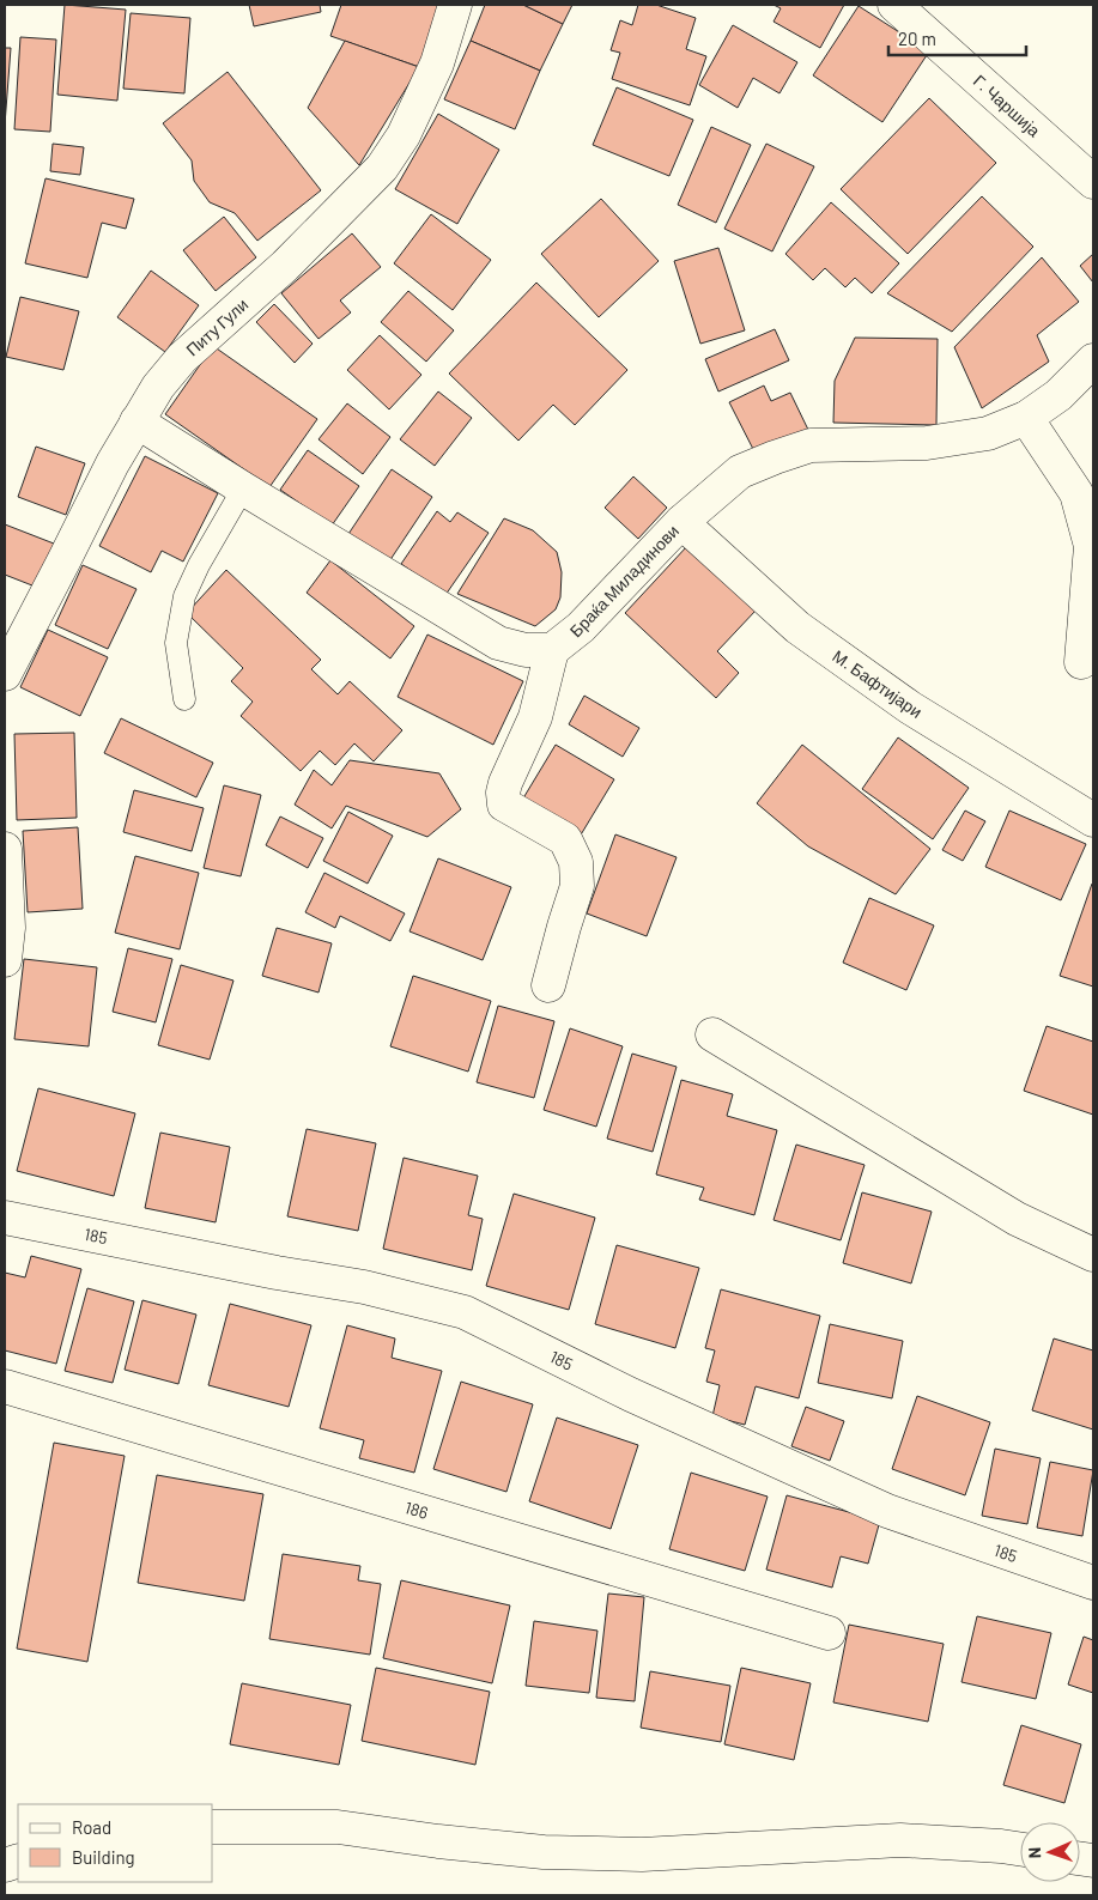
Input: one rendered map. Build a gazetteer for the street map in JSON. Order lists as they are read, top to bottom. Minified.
{"streets":{"street":["Г. Чаршија","Питу Гули","Браќа Миладинови","М. Бафтијари","185","186"]},"crossings":[["Браќа Миладинови","М. Бафтијари"]],"legend":["Road","Building"],"scale_bar":"20 m","north":"left"}
